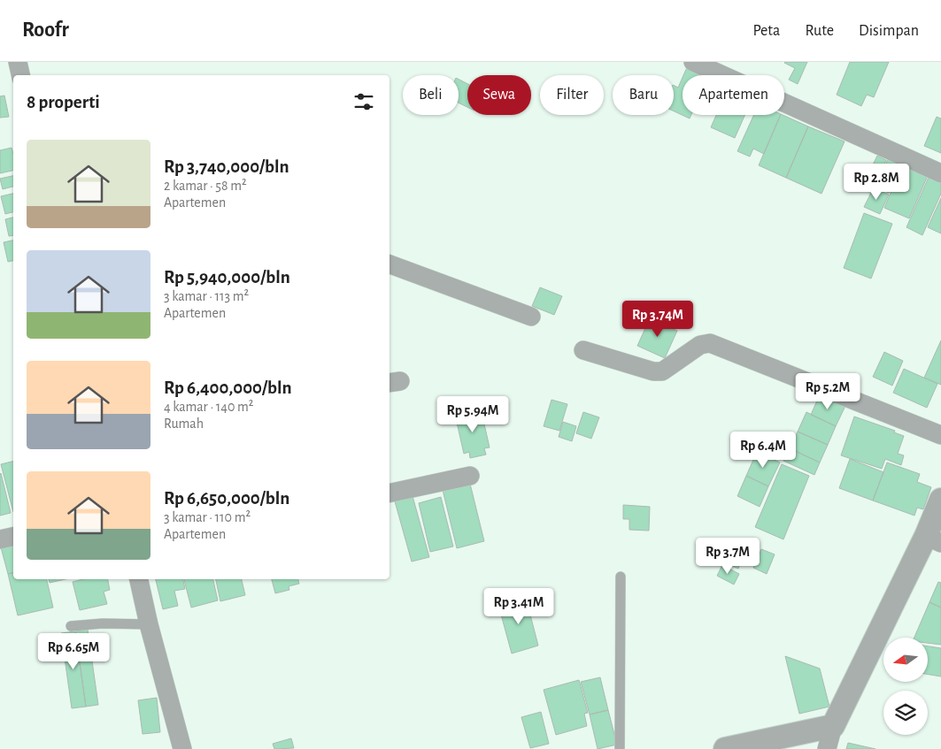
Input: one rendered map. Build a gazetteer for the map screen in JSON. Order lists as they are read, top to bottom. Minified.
{"north":"left","page":{"header":"Roofr","nav":["Peta","Rute","Disimpan"],"chip":["Beli","Sewa","Filter","Baru","Apartemen"],"heading":"8 properti","list":[{"name":"Rp 3,740,000/bln","note":"2 kamar · 58 m² · Apartemen"},{"name":"Rp 5,940,000/bln","note":"3 kamar · 113 m² · Apartemen"},{"name":"Rp 6,400,000/bln","note":"4 kamar · 140 m² · Rumah"},{"name":"Rp 6,650,000/bln","note":"3 kamar · 110 m² · Apartemen"}],"price":["Rp 2.8M","Rp 3.74M","Rp 5.2M","Rp 5.94M","Rp 6.4M","Rp 3.7M","Rp 3.41M","Rp 6.65M"]}}
